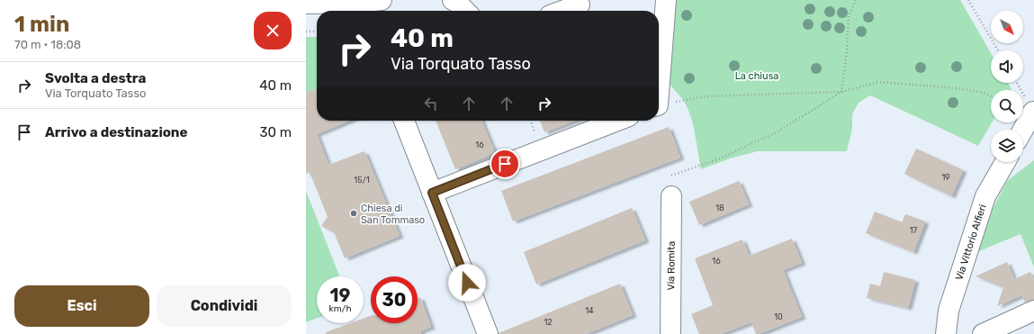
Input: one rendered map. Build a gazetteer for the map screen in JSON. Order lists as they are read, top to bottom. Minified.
{"streets":{"street":["Via Vittorio Alfieri","Via Romita"]},"parks":["La chiusa"],"places":["Chiesa di San Tommaso"],"house_numbers":["16","19","15/1","18","17","16","14","10","12"],"north":"bottom right","page":{"heading":["1 min","70 m · 18:08"],"turn":["40 m","Via Torquato Tasso"],"list":[{"name":"Svolta a destra","note":"Via Torquato Tasso","value":"40 m"},{"name":"Arrivo a destinazione","value":"30 m"}],"speed":"19 km/h","limit":"30","buttons":["Esci","Condividi"]}}
